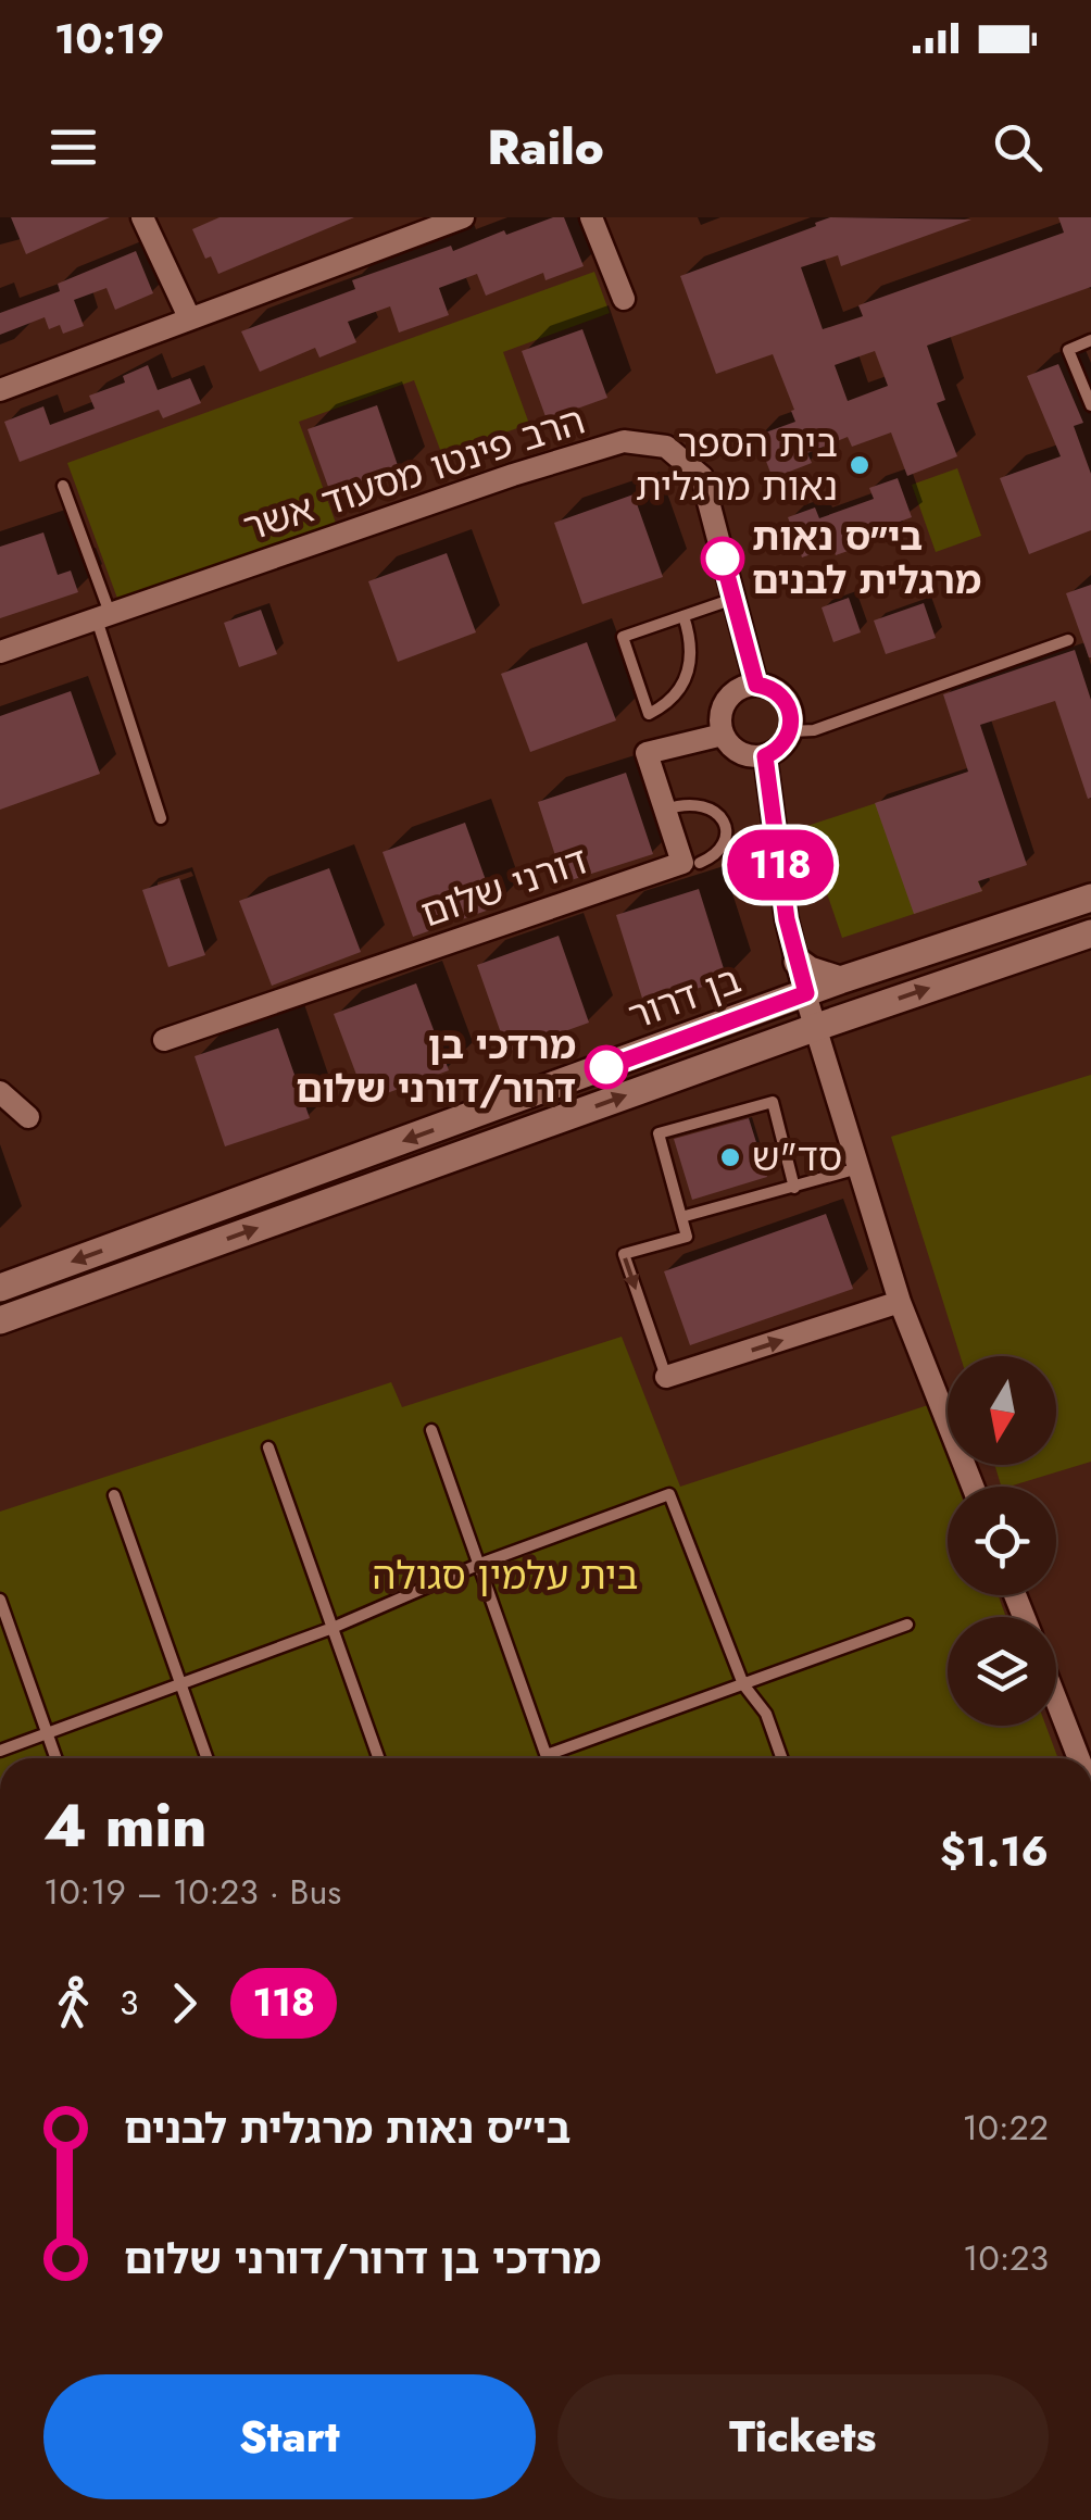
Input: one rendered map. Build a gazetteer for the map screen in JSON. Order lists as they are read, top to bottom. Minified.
{"streets":{"street":["הרב פינטו מסעוד אשר","דורני שלום","בן דרור"]},"crossings":[["הרב פינטו מסעוד אשר","דורני שלום"]],"parks":["בית עלמין סגולה"],"places":["בית הספר נאות מרגלית","בי״ס נאות מרגלית לבנים","מרדכי בן דרור/דורני שלום","סד\"ש"],"lines":["bus line 118"],"north":"bottom","page":{"status":"10:19","header":"Railo","on_map":"118","heading":["4 min","10:19 – 10:23 · Bus","$1.16"],"legs":["3","118"],"list":[{"name":"בי״ס נאות מרגלית לבנים","value":"10:22"},{"name":"מרדכי בן דרור/דורני שלום","value":"10:23"}],"buttons":["Start","Tickets"]}}
